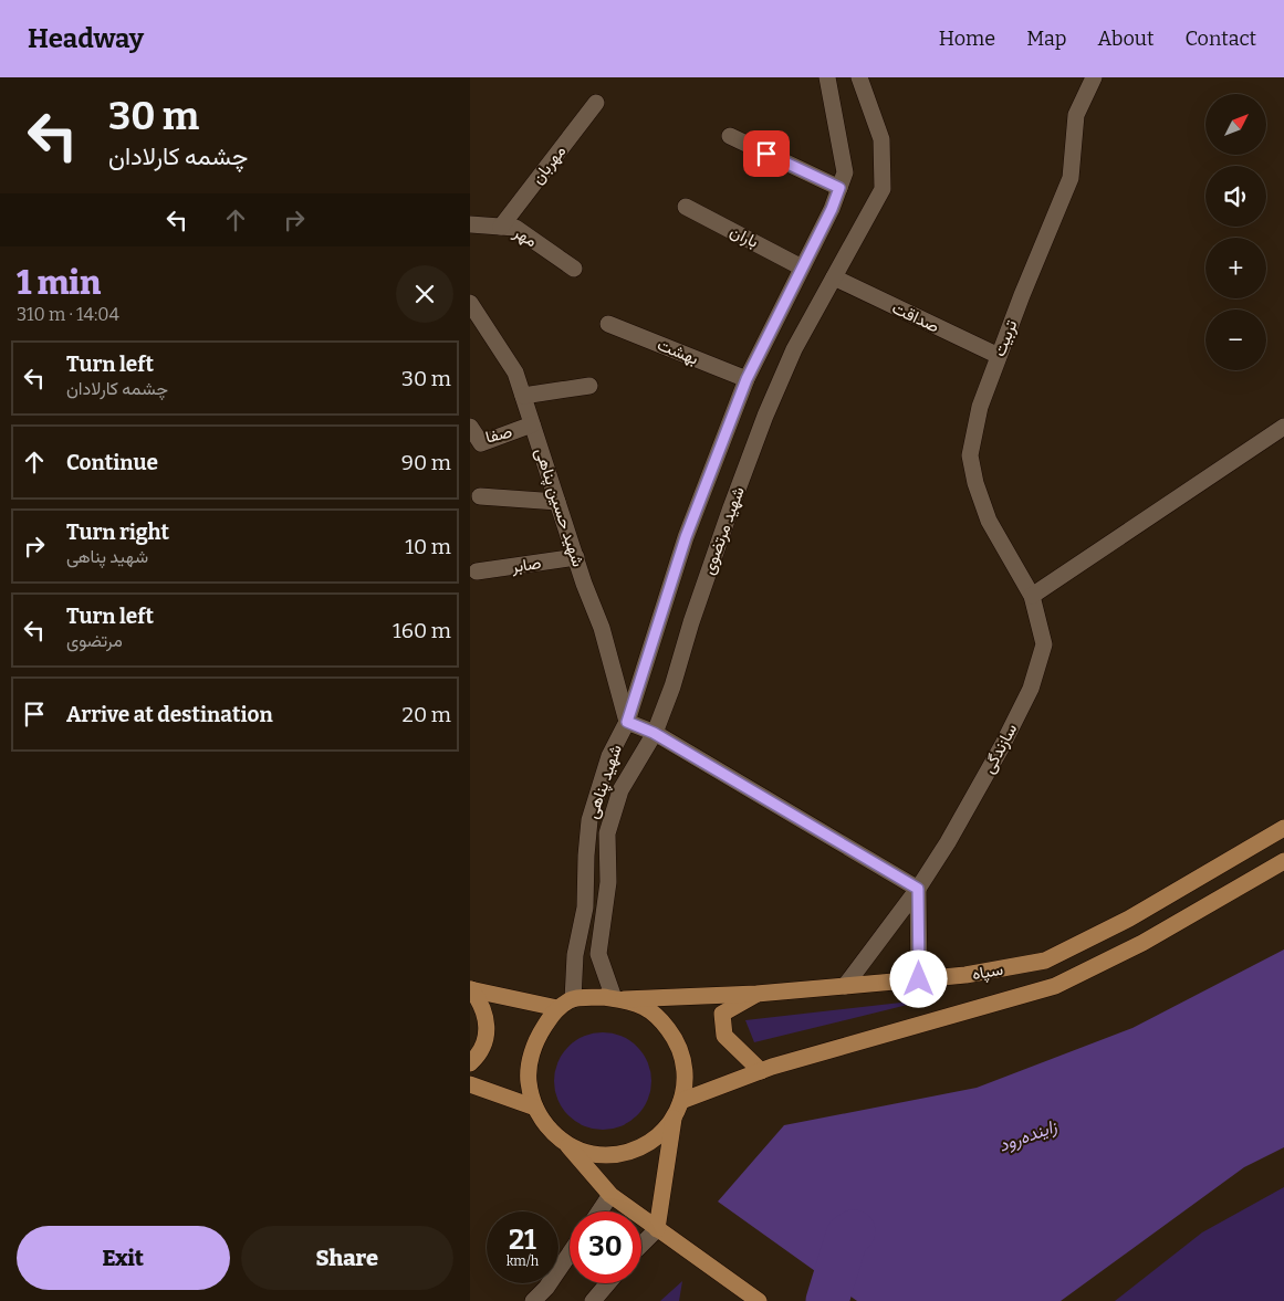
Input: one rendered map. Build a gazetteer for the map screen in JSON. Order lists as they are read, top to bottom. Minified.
{"streets":{"main road":["سپاه"],"street":["مهربان","مهر","باران","صداقت","تربیت","بهشت","صفا","شهید حسین پناهی","شهيد مرتضوی","صابر","سازندگی","شهید پناهی"]},"crossings":[["مهربان","مهر"],["باران","شهید پناهی"],["صداقت","تربیت"],["صداقت","شهيد مرتضوی"],["تربیت","سازندگی"],["بهشت","شهید پناهی"],["صفا","شهید حسین پناهی"],["شهید حسین پناهی","صابر"],["شهید حسین پناهی","شهید پناهی"],["شهيد مرتضوی","شهید پناهی"],["شهيد مرتضوی","سپاه"],["سازندگی","سپاه"],["شهید پناهی","سپاه"]],"water":["زاینده‌رود"],"north":"top right","page":{"header":"Headway","nav":["Home","Map","About","Contact"],"turn":["30 m","چشمه کارلادان"],"map_buttons":["+","−"],"heading":["1 min","310 m · 14:04"],"list":[{"name":"Turn left","note":"چشمه کارلادان","value":"30 m"},{"name":"Continue","value":"90 m"},{"name":"Turn right","note":"شهید پناهی","value":"10 m"},{"name":"Turn left","note":"مرتضوی","value":"160 m"},{"name":"Arrive at destination","value":"20 m"}],"speed":"21 km/h","limit":"30","buttons":["Exit","Share"]}}
